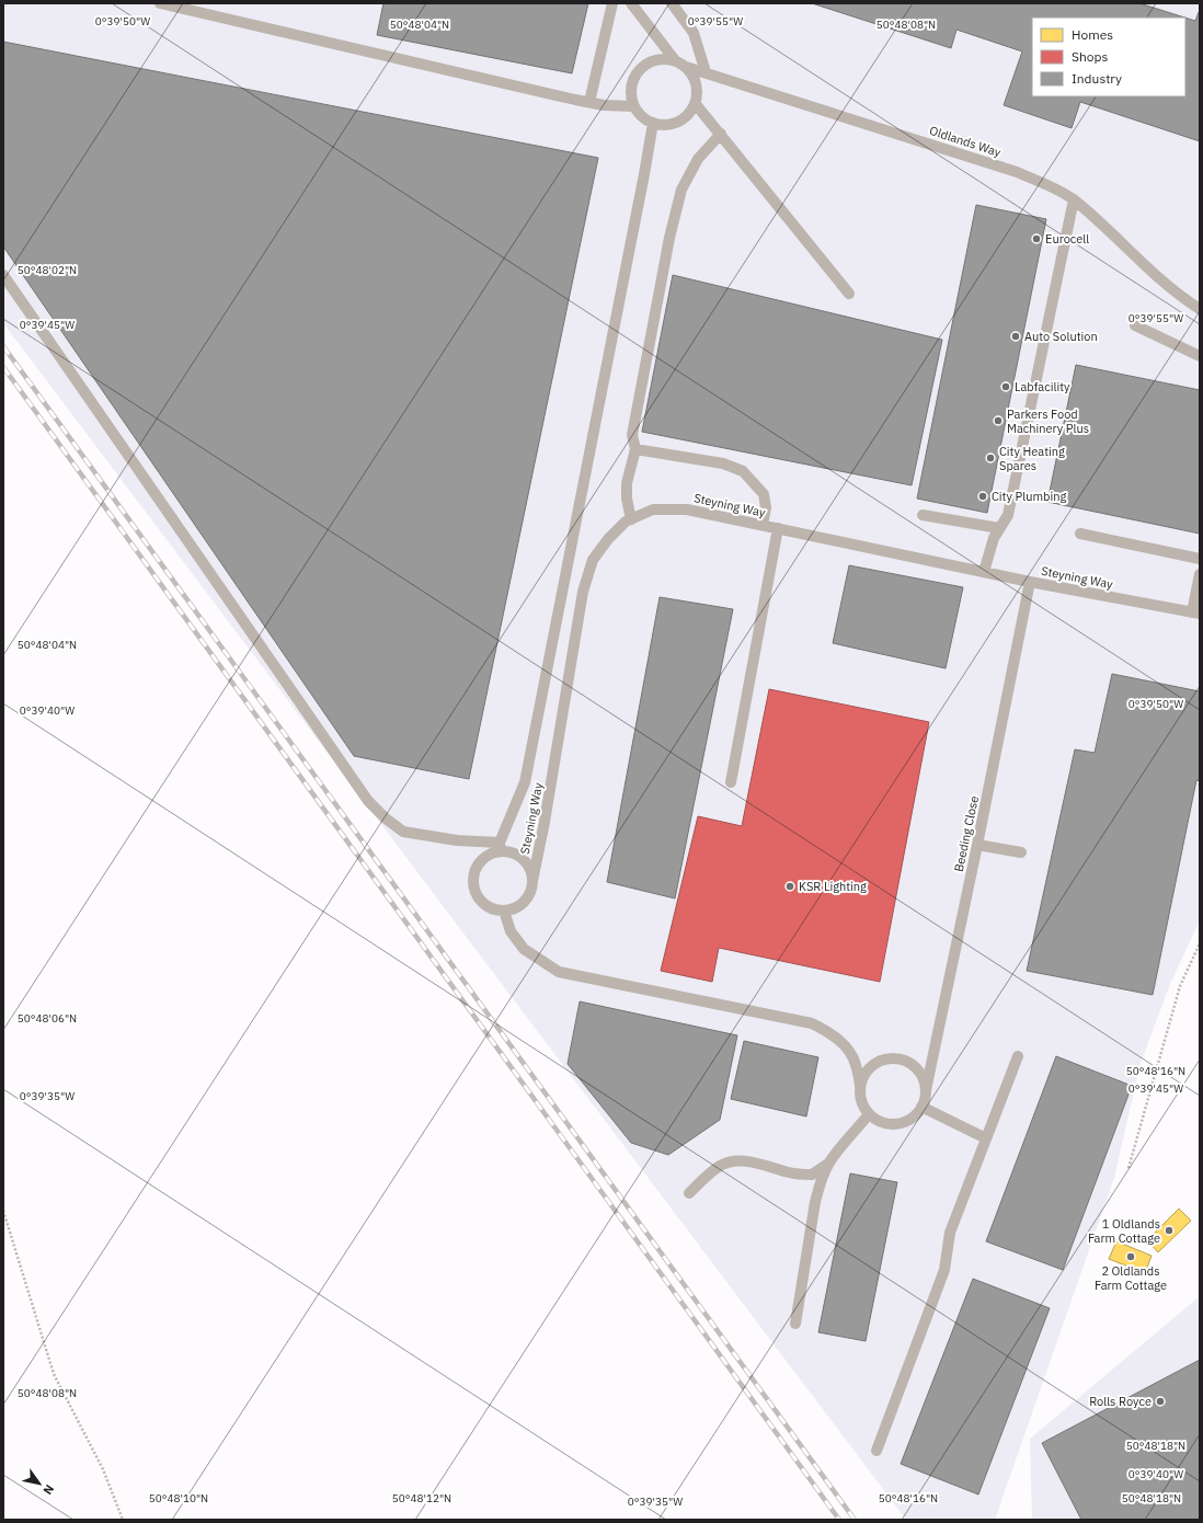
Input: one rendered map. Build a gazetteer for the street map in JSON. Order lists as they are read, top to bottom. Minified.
{"streets":{"lane":["Oldlands Way","Steyning Way","Beeding Close"]},"crossings":[["Steyning Way","Beeding Close"]],"places":["Eurocell","Auto Solution","Labfacility","Parkers Food Machinery Plus","City Heating Spares","City Plumbing","KSR Lighting","1 Oldlands Farm Cottage","2 Oldlands Farm Cottage","Rolls Royce"],"legend":["Homes","Shops","Industry"],"north":"bottom right","coordinates":["0°39'50\"W","0°39'55\"W","50°48'04\"N","50°48'08\"N","50°48'02\"N","0°39'45\"W","0°39'40\"W","50°48'06\"N","50°48'16\"N","0°39'35\"W","50°48'18\"N","50°48'10\"N","50°48'12\"N"]}
